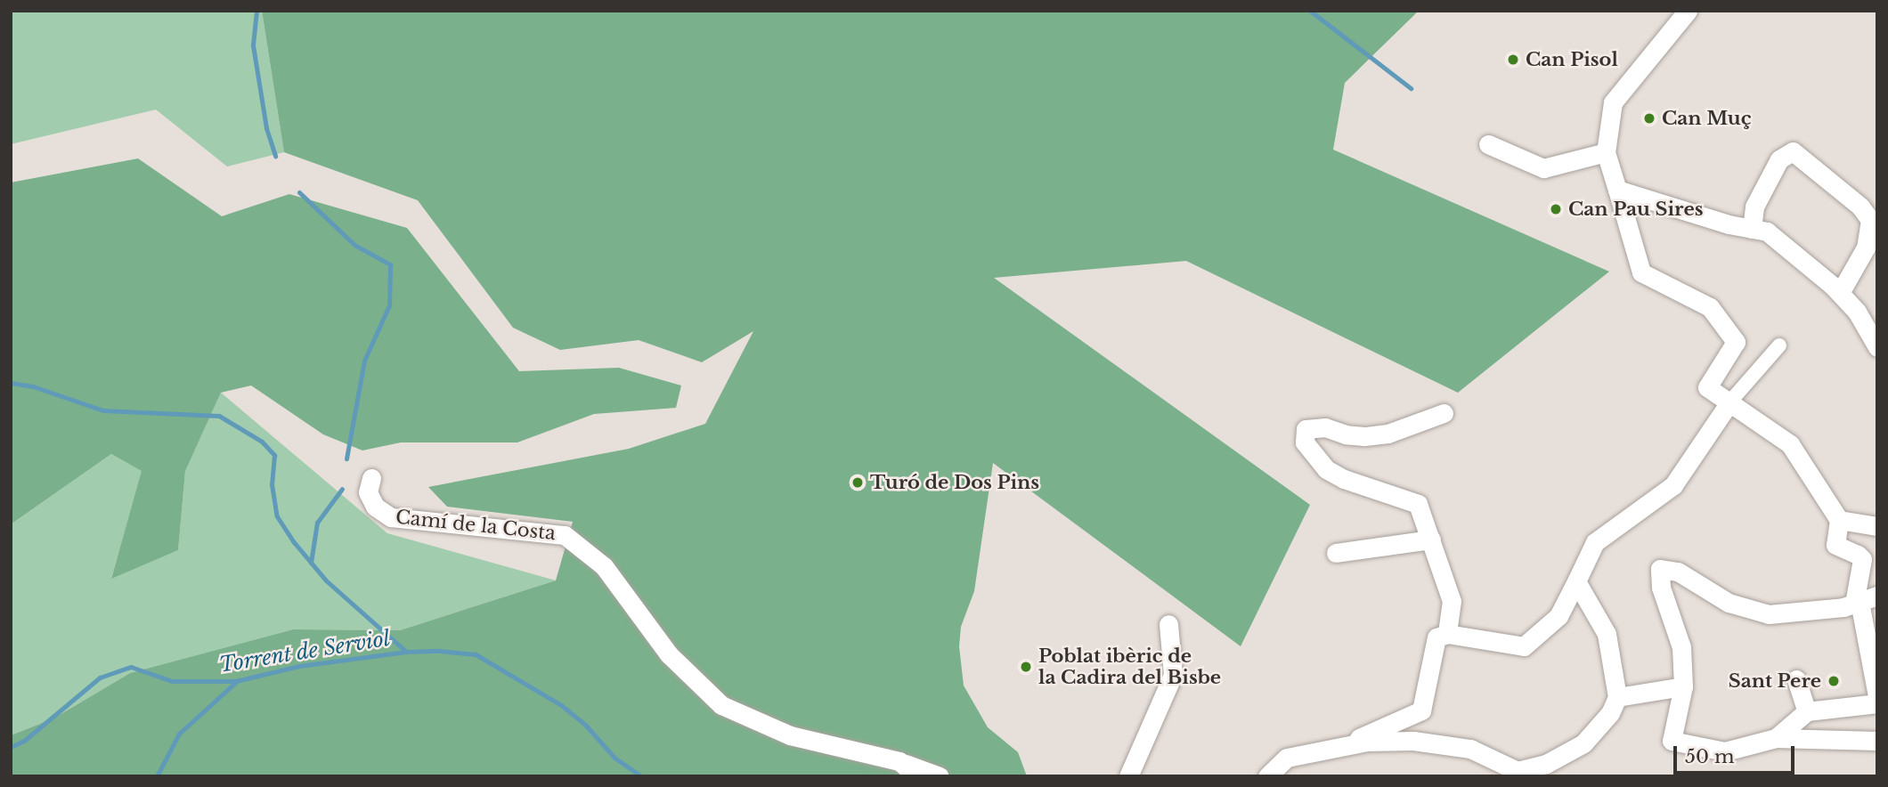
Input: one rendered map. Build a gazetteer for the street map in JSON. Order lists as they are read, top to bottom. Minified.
{"streets":{"street":["Camí de la Costa"]},"water":["Torrent de Serviol"],"places":["Can Pisol","Can Muç","Can Pau Sires","Turó de Dos Pins","Poblat ibèric de la Cadira del Bisbe","Sant Pere"],"scale_bar":"50 m"}
